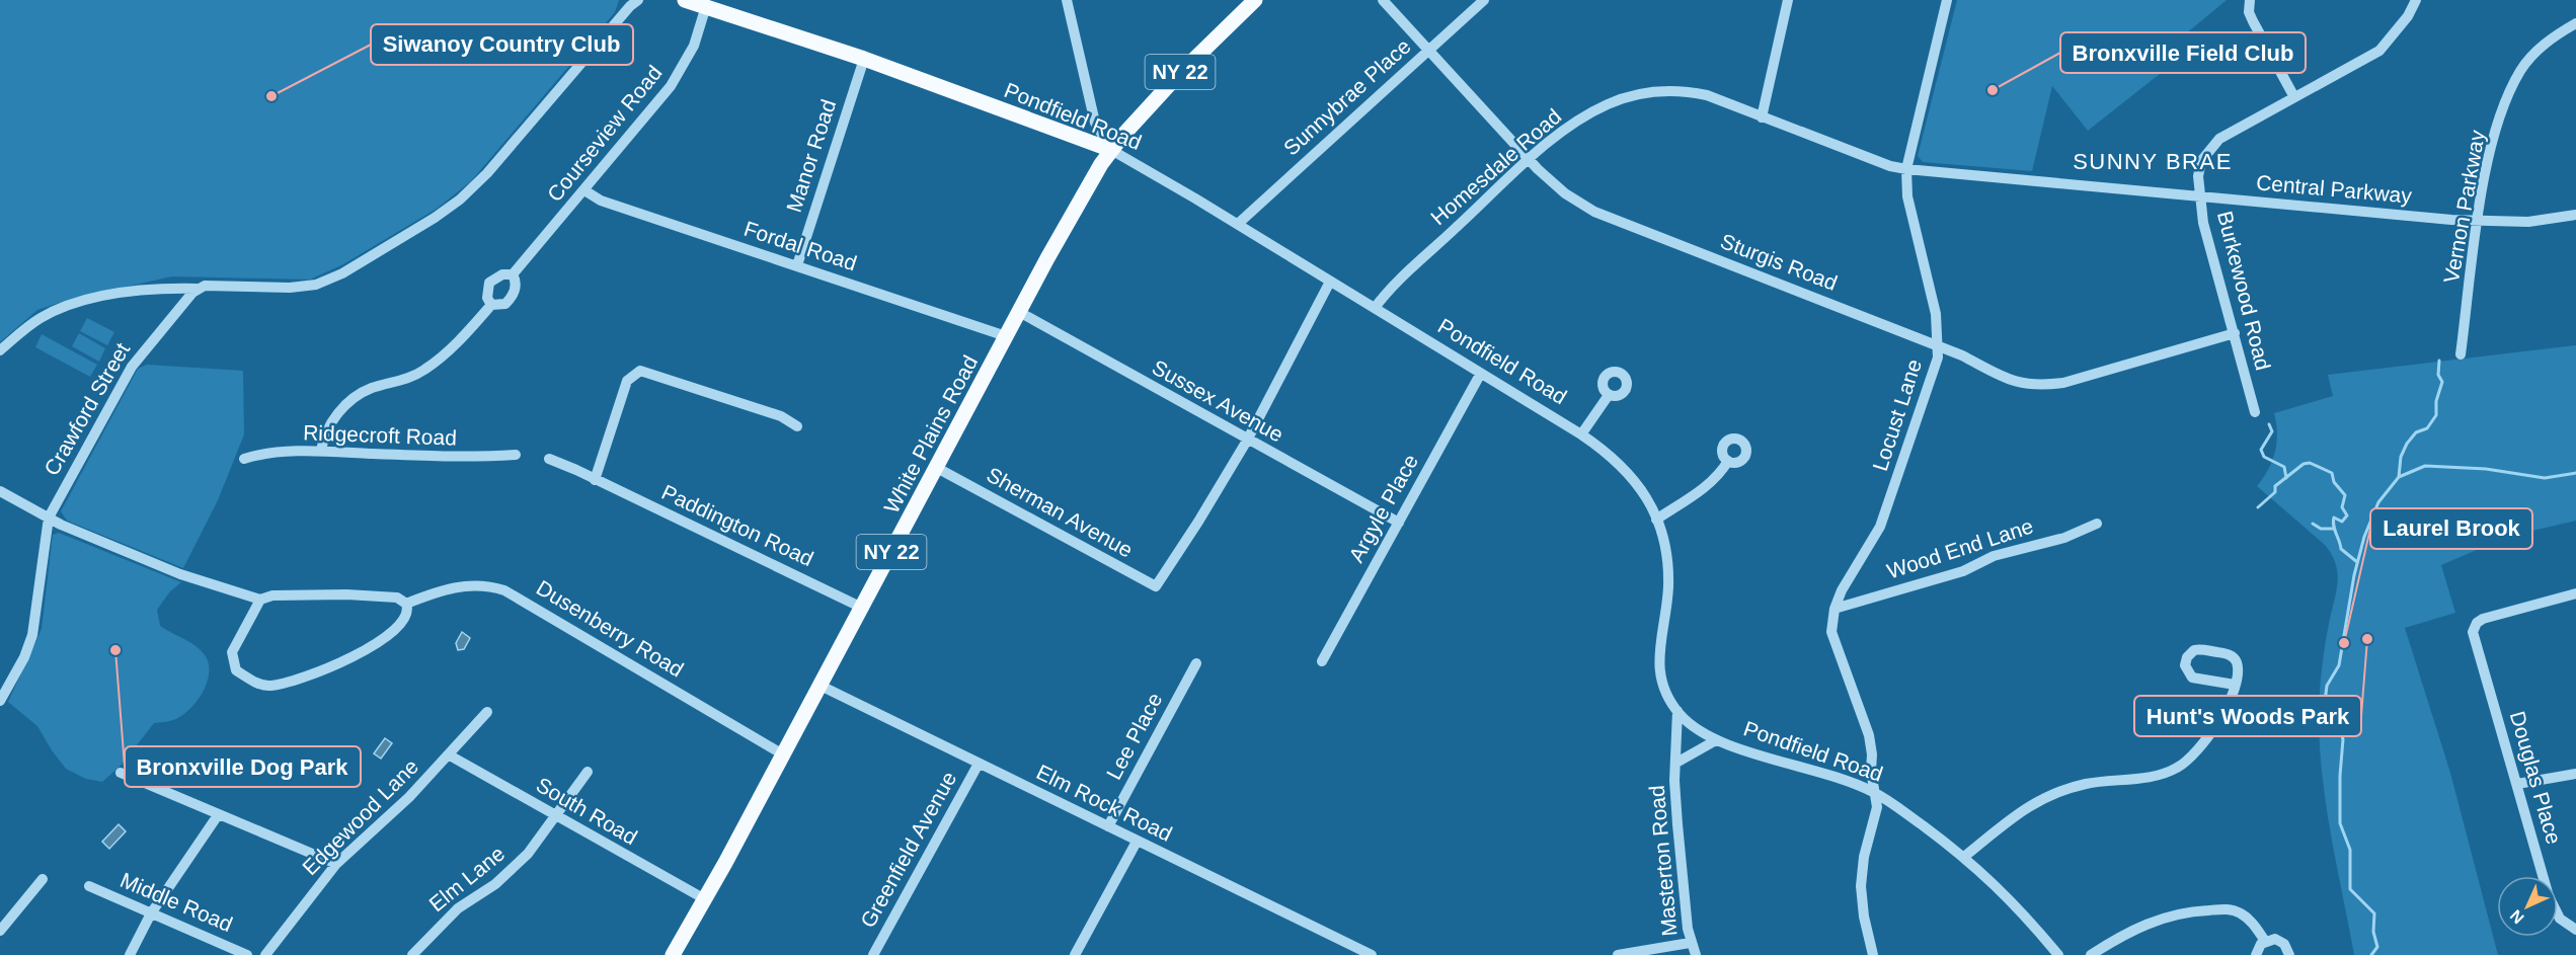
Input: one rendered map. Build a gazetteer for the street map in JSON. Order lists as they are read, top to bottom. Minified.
{"streets":{"main road":["NY 22","Pondfield Road","White Plains Road"],"street":["Sunnybrae Place","Courseview Road","Manor Road","Homesdale Road","Central Parkway","Vernon Parkway","Fordal Road","Sturgis Road","Burkewood Road","Sussex Avenue","Crawford Street","Locust Lane","Ridgecroft Road","Argyle Place","Sherman Avenue","Paddington Road","Wood End Lane","Dusenberry Road","Lee Place","Douglas Place","Elm Rock Road","South Road","Edgewood Lane","Greenfield Avenue","Masterton Road","Elm Lane","Middle Road"]},"crossings":[["Sunnybrae Place","Pondfield Road"],["Sunnybrae Place","Sturgis Road"],["Pondfield Road","Courseview Road"],["Pondfield Road","Manor Road"],["Pondfield Road","Homesdale Road"],["Pondfield Road","Locust Lane"],["Pondfield Road","White Plains Road"],["Pondfield Road","Argyle Place"],["Pondfield Road","Masterton Road"],["Courseview Road","Fordal Road"],["Courseview Road","Ridgecroft Road"],["Manor Road","Fordal Road"],["Homesdale Road","Central Parkway"],["Homesdale Road","Sturgis Road"],["Homesdale Road","Locust Lane"],["Central Parkway","Vernon Parkway"],["Central Parkway","Burkewood Road"],["Central Parkway","Locust Lane"],["Fordal Road","White Plains Road"],["Sturgis Road","Burkewood Road"],["Sturgis Road","Locust Lane"],["Sussex Avenue","White Plains Road"],["Sussex Avenue","Argyle Place"],["Sussex Avenue","Sherman Avenue"],["Locust Lane","Wood End Lane"],["White Plains Road","Sherman Avenue"],["White Plains Road","Paddington Road"],["White Plains Road","Dusenberry Road"],["White Plains Road","Elm Rock Road"],["White Plains Road","South Road"],["Lee Place","Elm Rock Road"],["Elm Rock Road","Greenfield Avenue"],["South Road","Edgewood Lane"],["South Road","Elm Lane"]],"districts":["SUNNY BRAE"],"places":["Bronxville Field Club","Siwanoy Country Club","Hunt's Woods Park","Laurel Brook","Bronxville Dog Park"],"north":"bottom left"}
